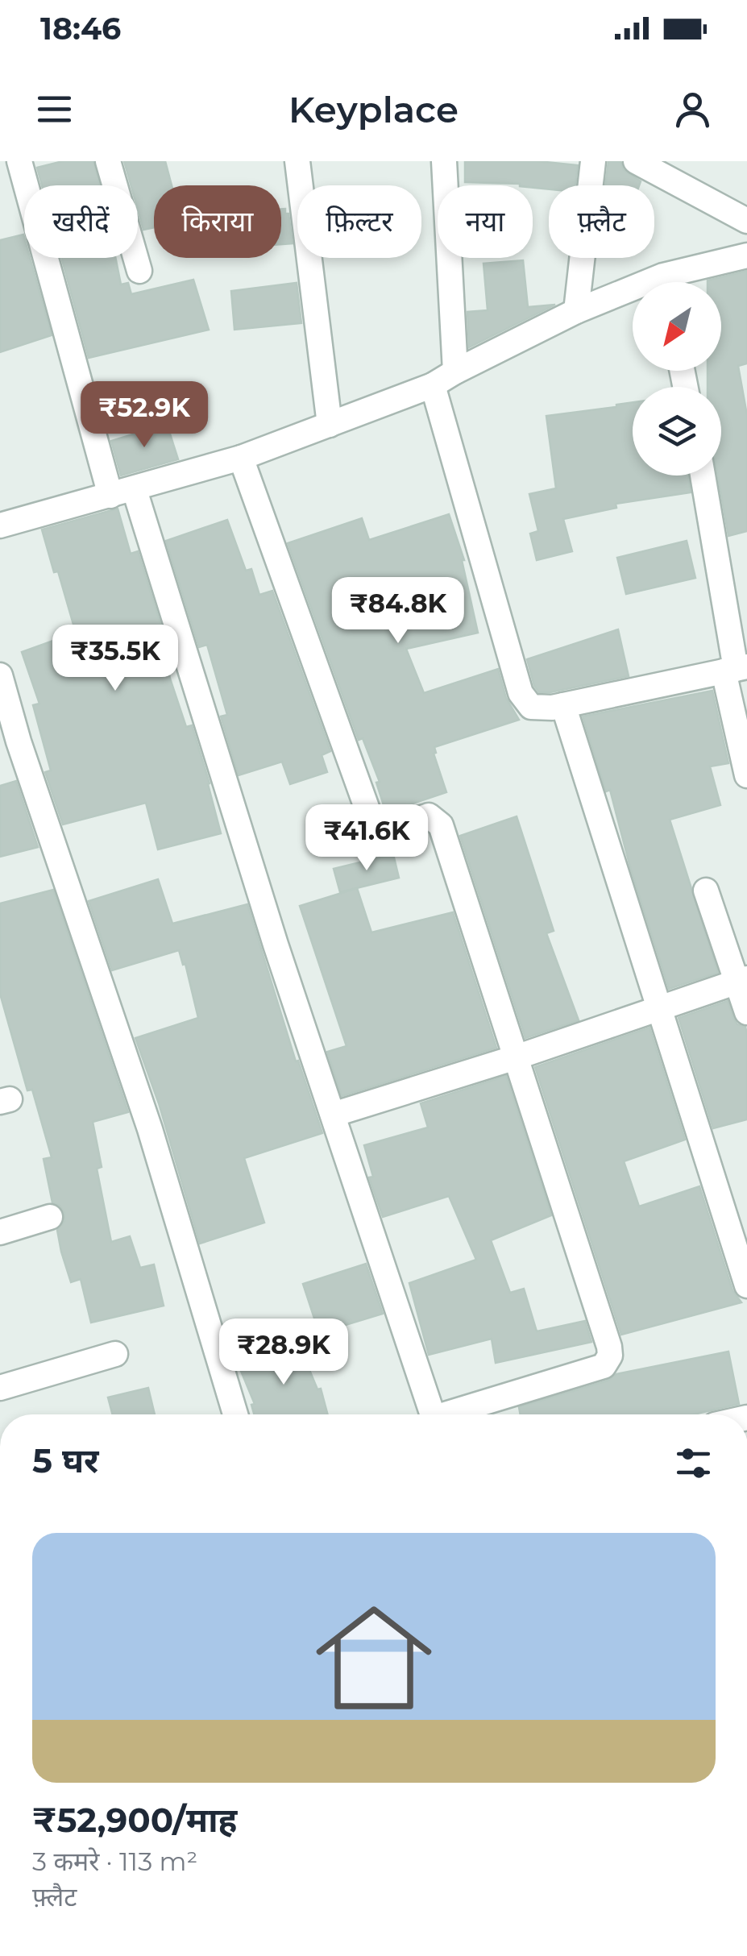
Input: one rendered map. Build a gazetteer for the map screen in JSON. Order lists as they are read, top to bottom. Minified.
{"north":"bottom left","page":{"status":"18:46","header":"Keyplace","chip":["खरीदें","किराया","फ़िल्टर","नया","फ़्लैट"],"price":["₹52.9K","₹84.8K","₹35.5K","₹41.6K","₹28.9K"],"heading":"5 घर","list":[{"name":"₹52,900/माह","note":"3 कमरे · 113 m² · फ़्लैट"}]}}
